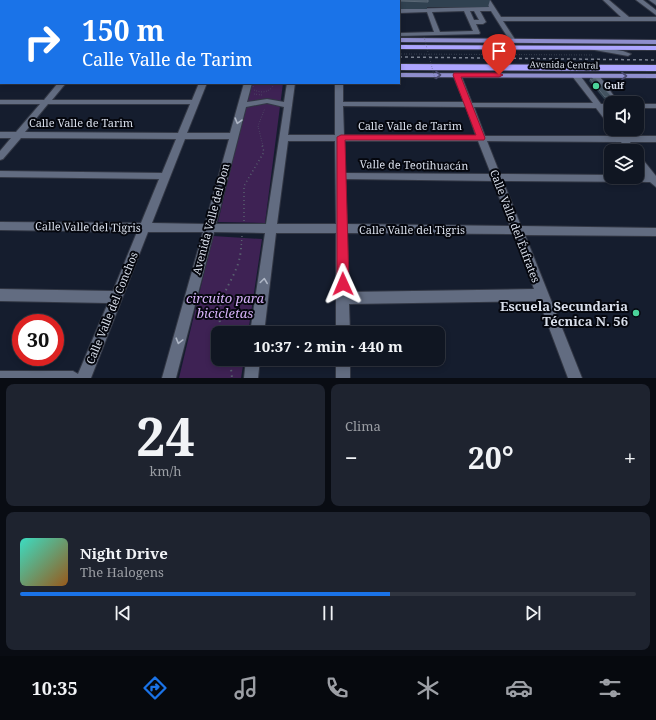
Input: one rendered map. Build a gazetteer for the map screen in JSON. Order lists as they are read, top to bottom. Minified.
{"streets":{"highway":["Avenida Central"],"street":["Calle Valle de Tarim","Valle de Teotihuacán","Avenida Valle del Don","Calle Valle del Éufrates","Calle Valle del Tigris","Calle Valle del Conchos"]},"crossings":[["Avenida Central","Calle Valle del Éufrates"],["Calle Valle de Tarim","Avenida Valle del Don"],["Calle Valle de Tarim","Calle Valle del Éufrates"],["Calle Valle de Tarim","Calle Valle del Conchos"],["Valle de Teotihuacán","Calle Valle del Éufrates"],["Avenida Valle del Don","Calle Valle del Tigris"],["Calle Valle del Éufrates","Calle Valle del Tigris"],["Calle Valle del Tigris","Calle Valle del Conchos"]],"parks":["circuito para bicicletas"],"places":["Gulf","Escuela Secundaria Técnica N. 56"],"page":{"turn":["150 m","Calle Valle de Tarim"],"limit":"30","trip":"10:37 · 2 min · 440 m","tile":[["24","km/h"],"Clima"],"heat":["−","20°","+"],"song":["Night Drive","The Halogens"],"tabs":"10:35"}}
